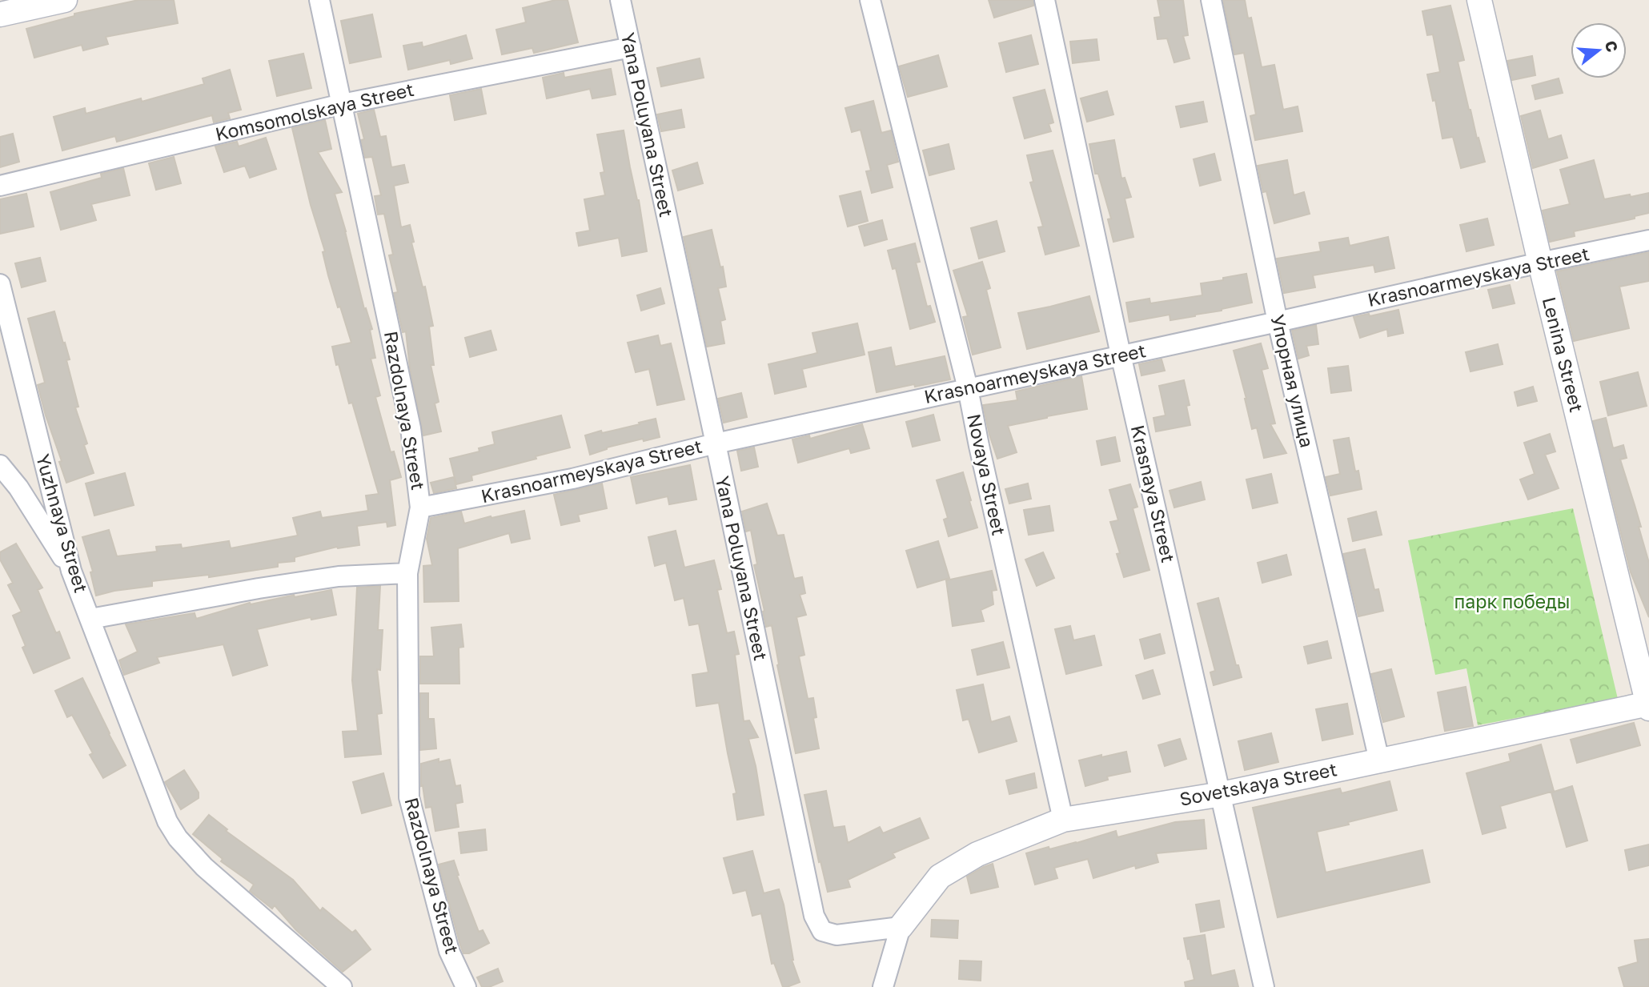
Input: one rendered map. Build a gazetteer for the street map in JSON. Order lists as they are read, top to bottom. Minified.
{"streets":{"street":["Komsomolskaya Street","Yana Poluyana Street","Krasnoarmeyskaya Street","Lenina Street","Упорная улица","Razdolnaya Street","Novaya Street","Krasnaya Street","Yuzhnaya Street","Sovetskaya Street"]},"crossings":[["Komsomolskaya Street","Yana Poluyana Street"],["Komsomolskaya Street","Razdolnaya Street"],["Yana Poluyana Street","Krasnoarmeyskaya Street"],["Yana Poluyana Street","Sovetskaya Street"],["Krasnoarmeyskaya Street","Lenina Street"],["Krasnoarmeyskaya Street","Упорная улица"],["Krasnoarmeyskaya Street","Razdolnaya Street"],["Krasnoarmeyskaya Street","Novaya Street"],["Krasnoarmeyskaya Street","Krasnaya Street"],["Lenina Street","Sovetskaya Street"],["Упорная улица","Sovetskaya Street"],["Novaya Street","Sovetskaya Street"],["Krasnaya Street","Sovetskaya Street"]],"parks":["парк победы"],"north":"right"}
